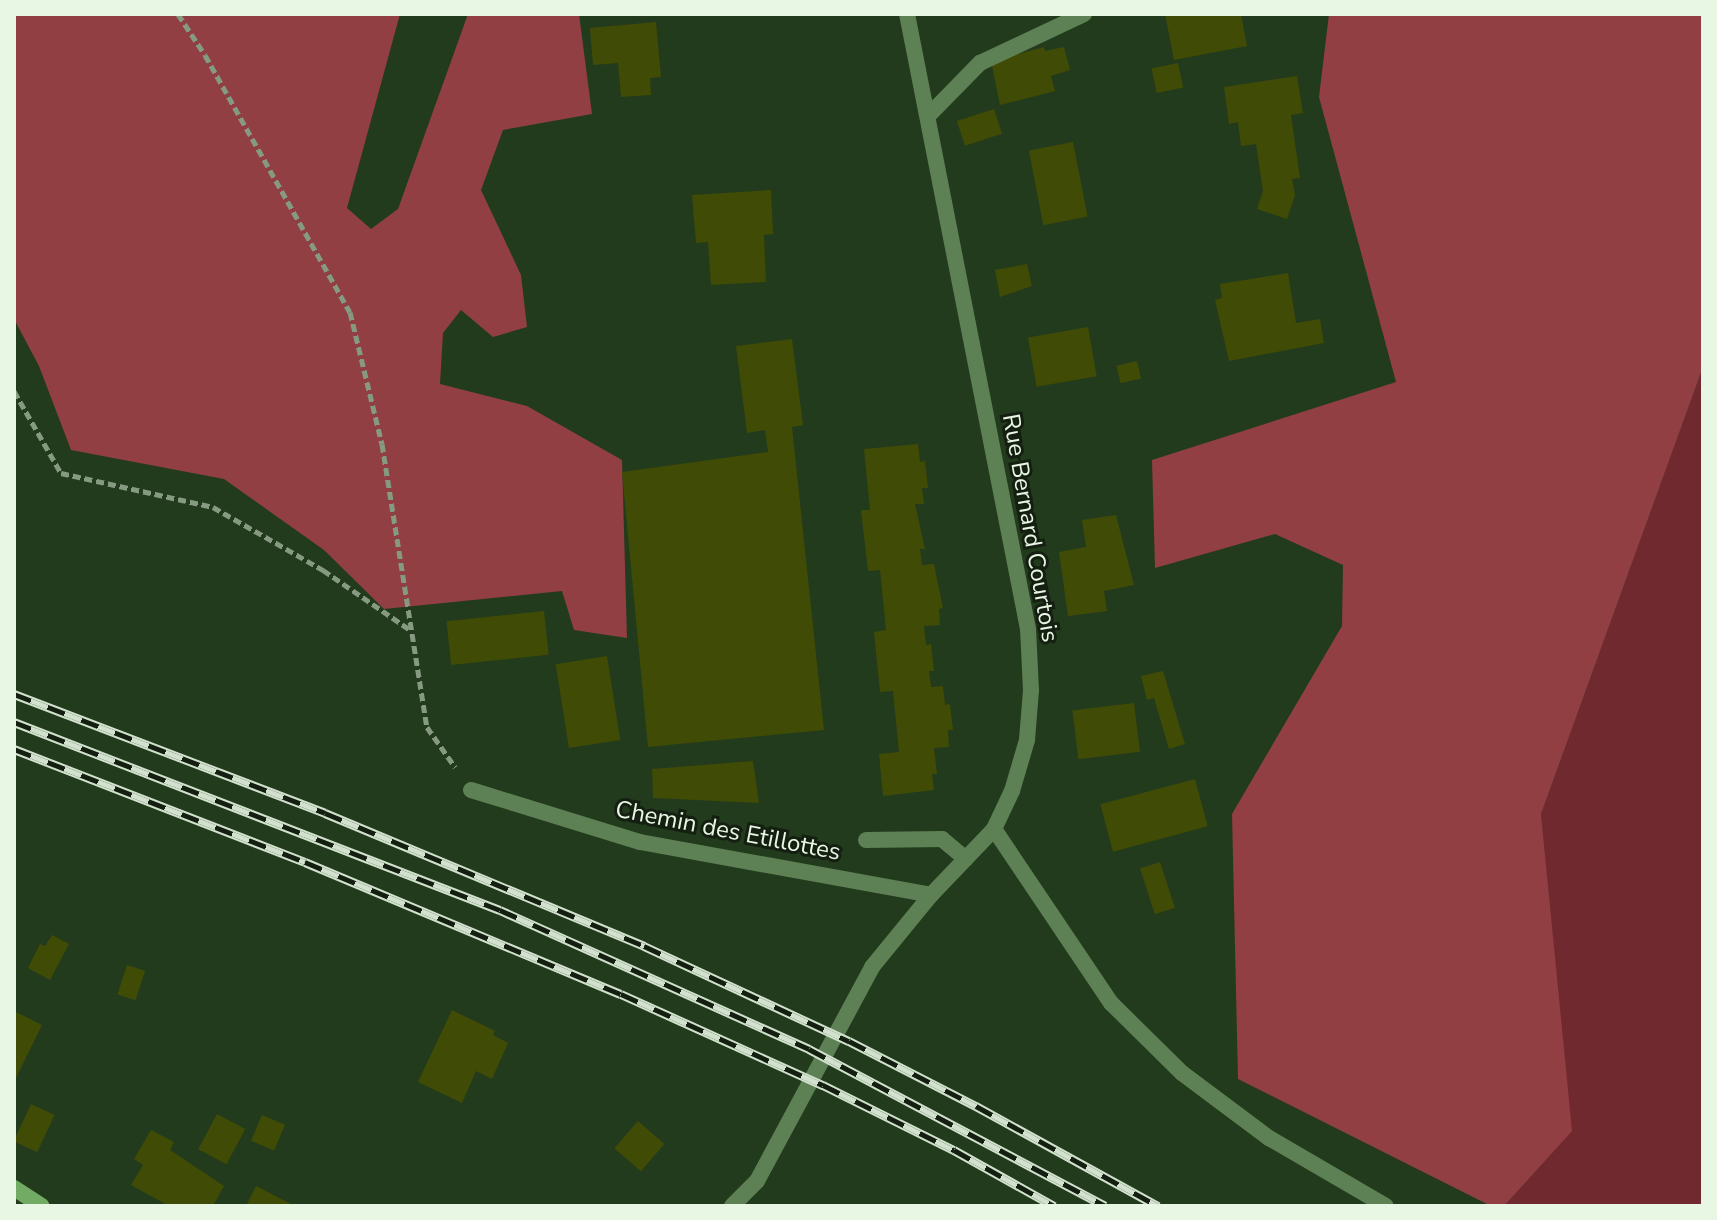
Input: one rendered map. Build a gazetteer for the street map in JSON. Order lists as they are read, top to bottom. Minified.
{"streets":{"street":["Rue Bernard Courtois","Chemin des Etillottes"]},"crossings":[["Rue Bernard Courtois","Chemin des Etillottes"]]}
